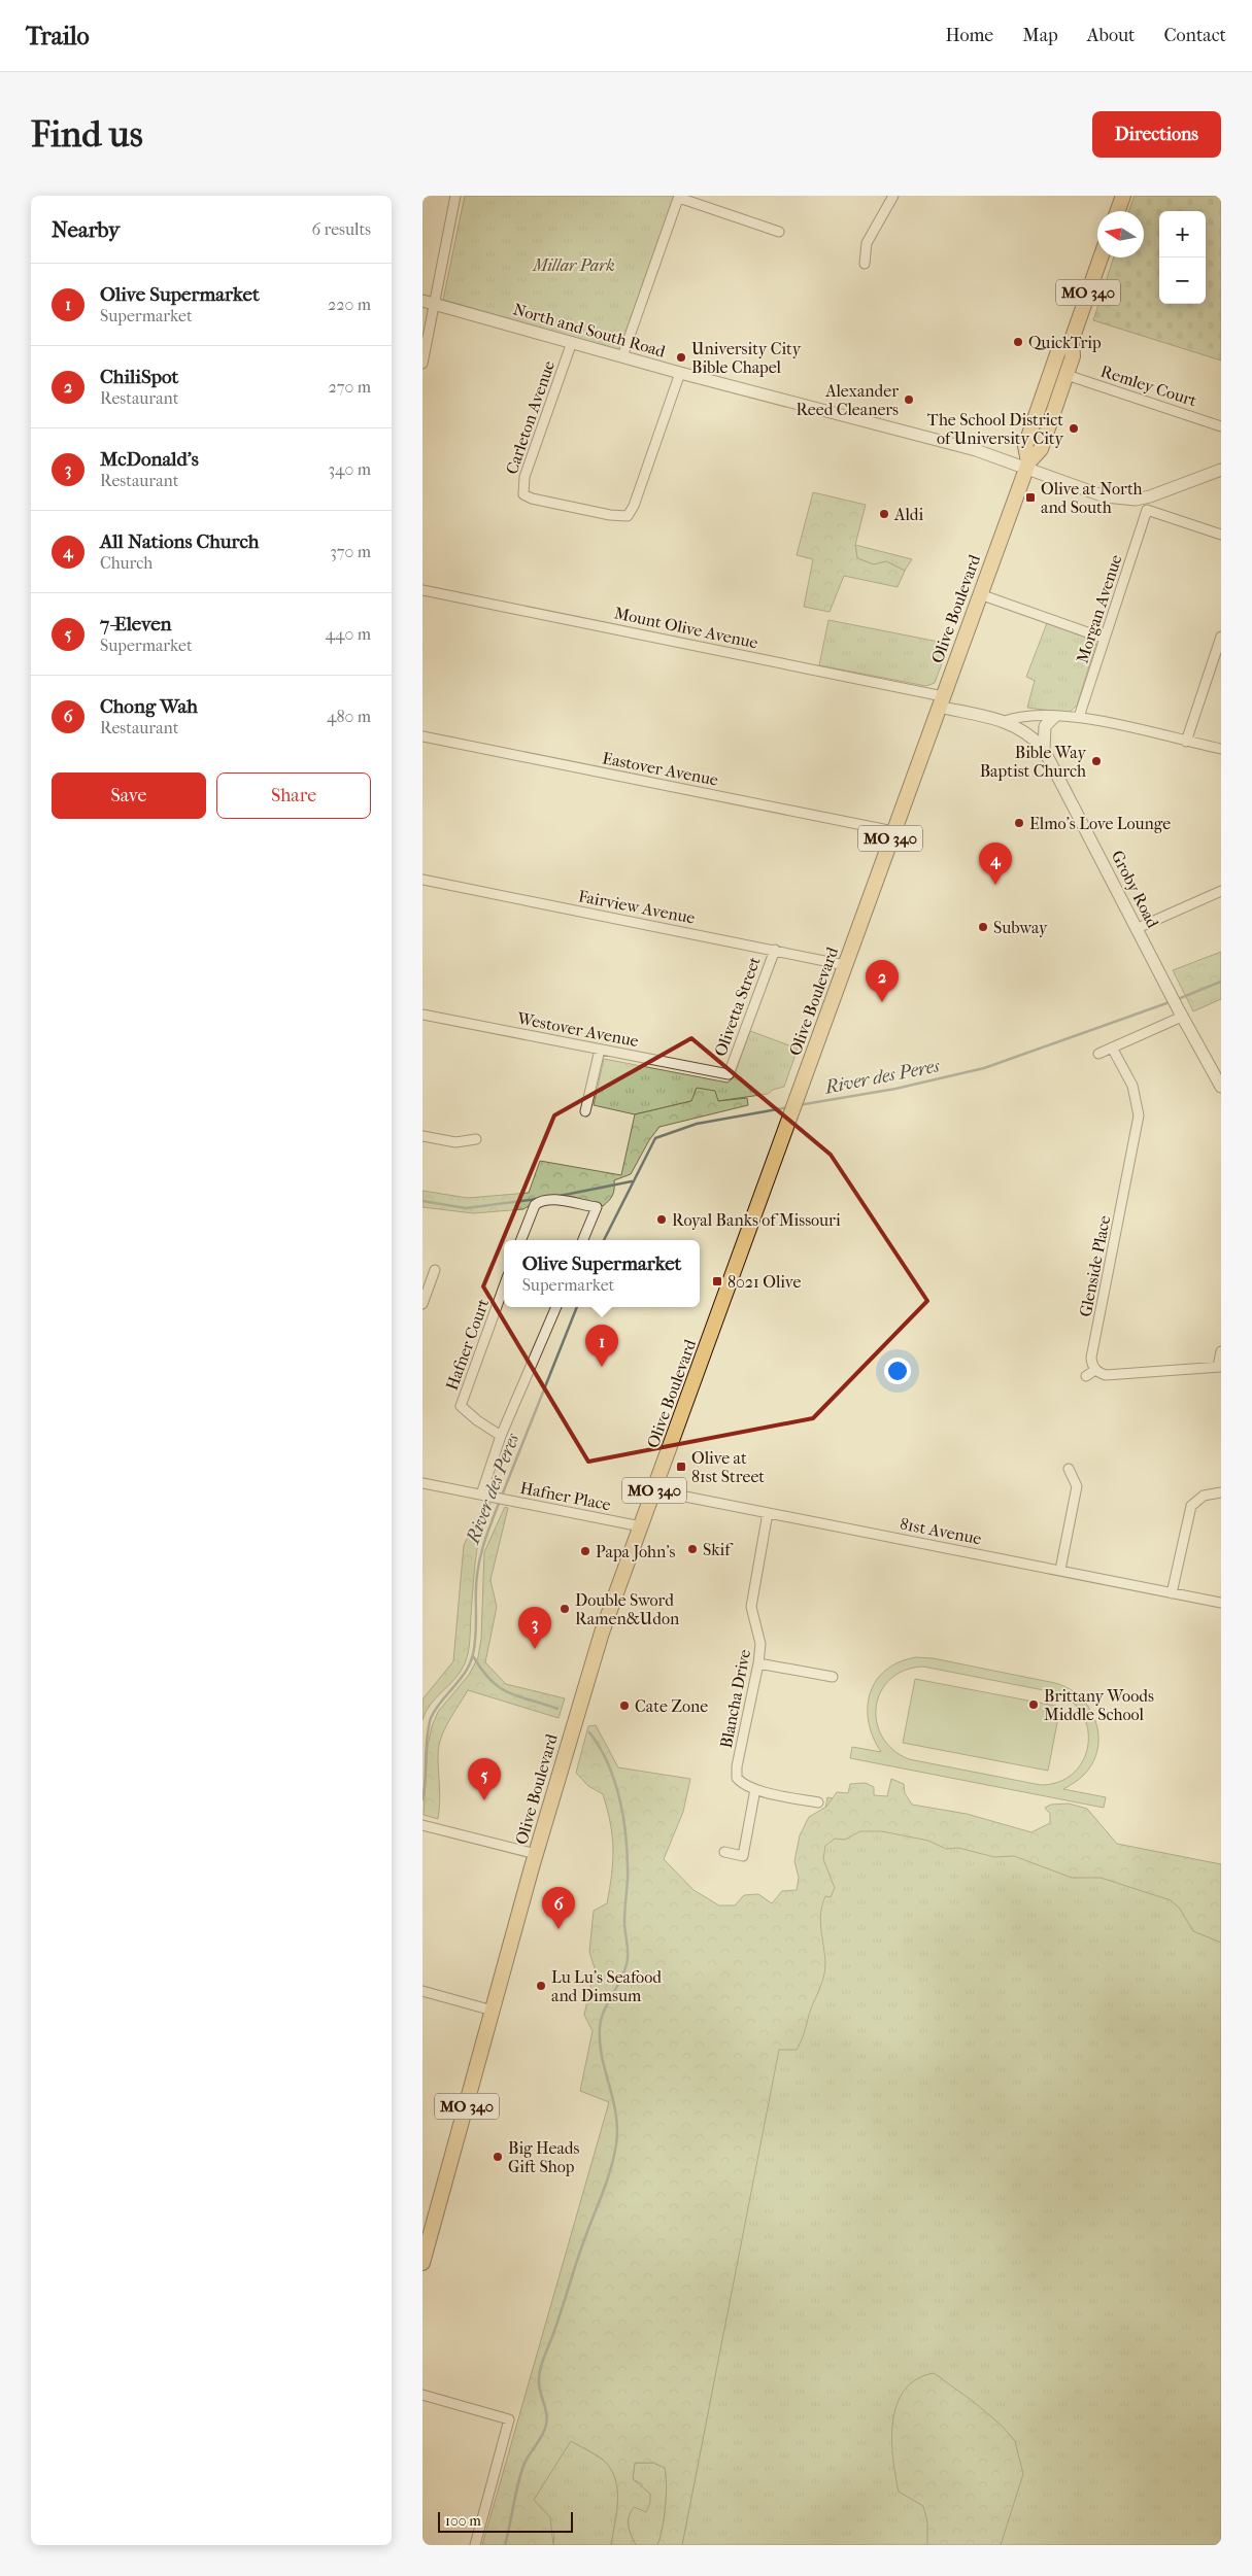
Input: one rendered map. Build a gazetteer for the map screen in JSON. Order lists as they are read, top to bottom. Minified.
{"streets":{"main road":["MO 340","Olive Boulevard"],"street":["North and South Road","Remley Court","Carleton Avenue","Morgan Avenue","Mount Olive Avenue","Eastover Avenue","Groby Road","Fairview Avenue","Olivetta Street","Westover Avenue","Glenside Place","Hafner Court","Hafner Place","81st Avenue","Blancha Drive"]},"crossings":[["North and South Road","Carleton Avenue"],["North and South Road","Olive Boulevard"],["Remley Court","Olive Boulevard"],["Olive Boulevard","Mount Olive Avenue"],["Olive Boulevard","Eastover Avenue"],["Olive Boulevard","Fairview Avenue"],["Olive Boulevard","Hafner Place"],["Olive Boulevard","81st Avenue"],["Morgan Avenue","Mount Olive Avenue"],["Mount Olive Avenue","Groby Road"],["Fairview Avenue","Olivetta Street"],["Olivetta Street","Westover Avenue"],["81st Avenue","Blancha Drive"]],"water":["River des Peres"],"parks":["Millar Park"],"places":{"other":["QuickTrip","University City Bible Chapel","Alexander Reed Cleaners","The School District of University City","Aldi","Bible Way Baptist Church","Elmo's Love Lounge","Subway","Royal Banks of Missouri","Skif","Papa John's","Double Sword Ramen&Udon","Brittany Woods Middle School","Cate Zone","Lu Lu's Seafood and Dimsum","Big Heads Gift Shop"],"transit":["Olive at North and South","8021 Olive","Olive at 81st Street"]},"scale_bar":"100 m","north":"left","page":{"header":"Trailo","nav":["Home","Map","About","Contact"],"buttons":["Directions",["Save","Share"]],"title":"Find us","heading":["Nearby","6 results"],"map_buttons":["+","−"],"list":[{"mark":"1","name":"Olive Supermarket","note":"Supermarket","value":"220 m"},{"mark":"2","name":"ChiliSpot","note":"Restaurant","value":"270 m"},{"mark":"3","name":"McDonald's","note":"Restaurant","value":"340 m"},{"mark":"4","name":"All Nations Church","note":"Church","value":"370 m"},{"mark":"5","name":"7-Eleven","note":"Supermarket","value":"440 m"},{"mark":"6","name":"Chong Wah","note":"Restaurant","value":"480 m"}],"pins":["4","2","1","3","5","6"],"popup":["Olive Supermarket","Supermarket"],"scale":"100 m"}}
